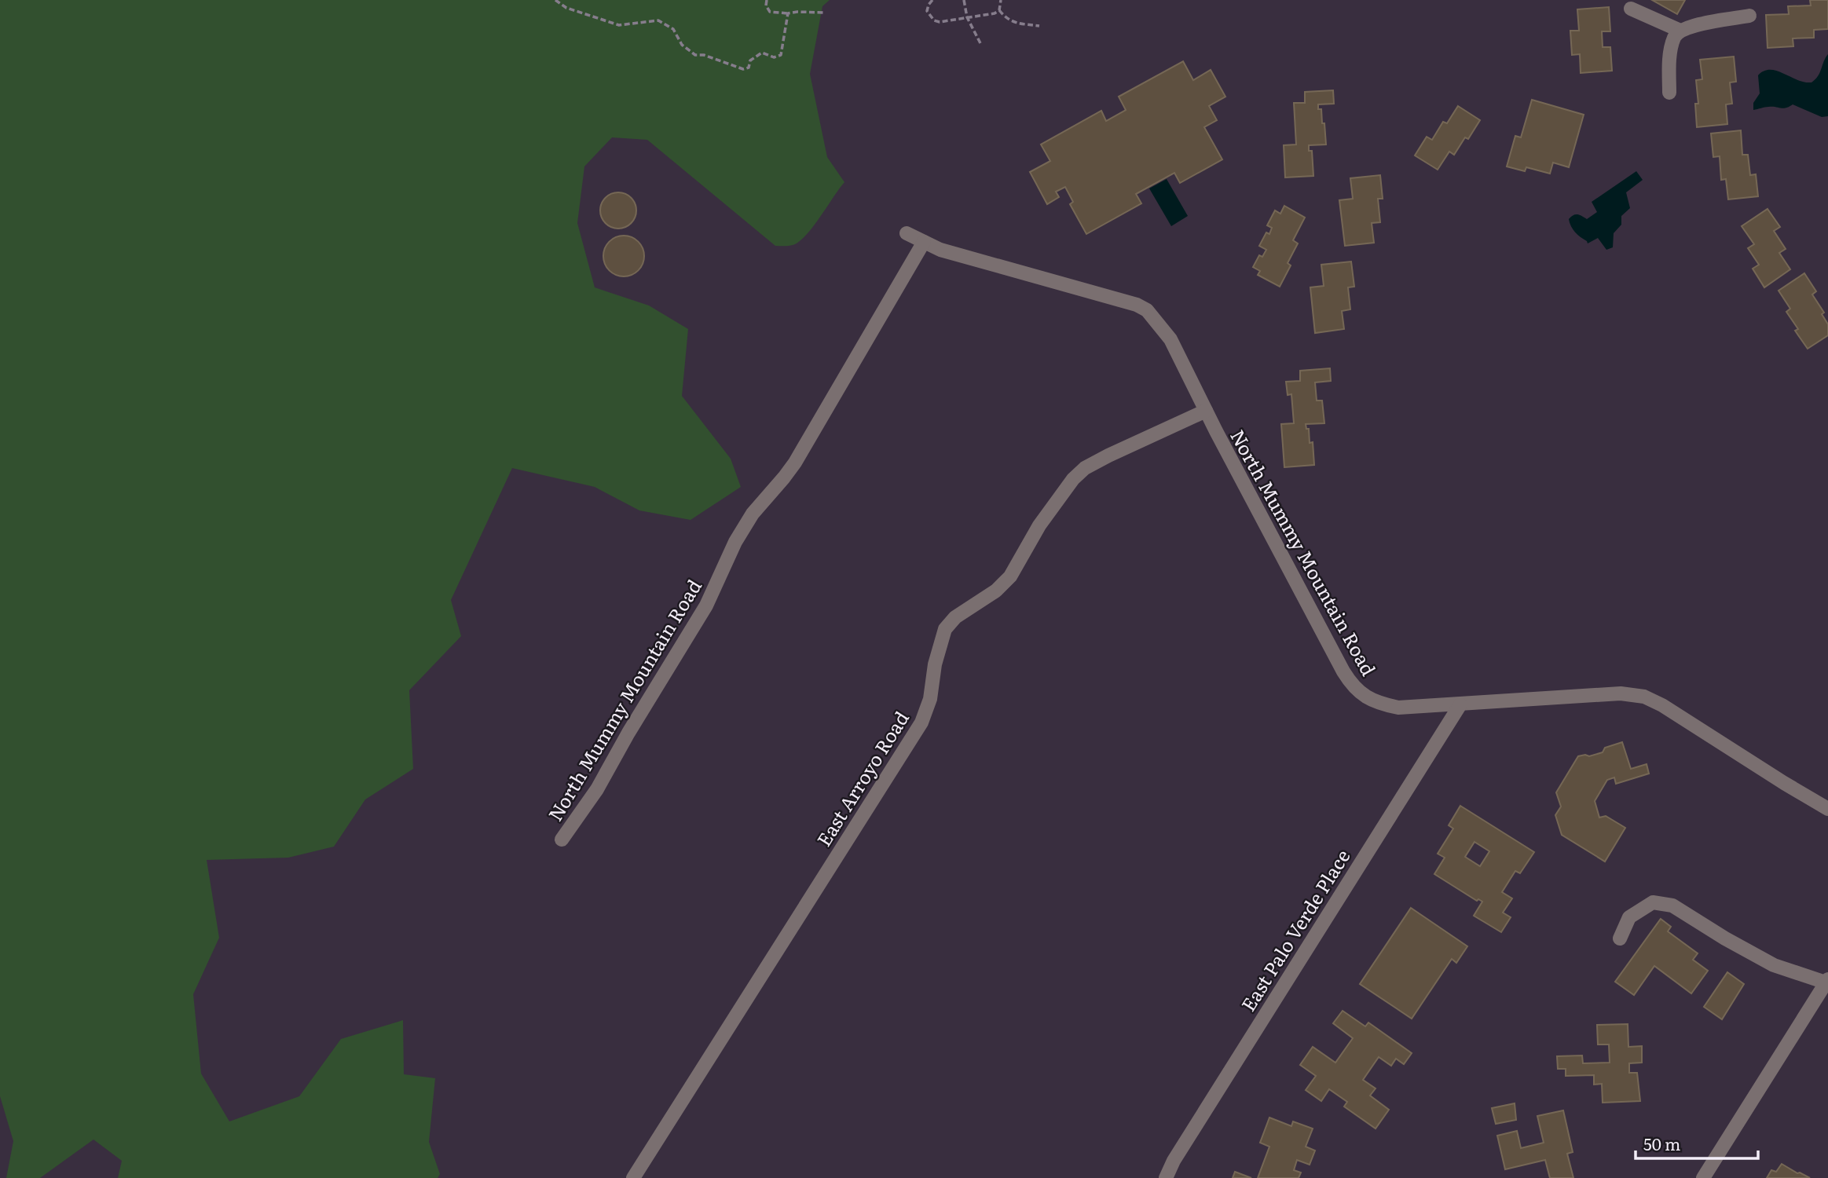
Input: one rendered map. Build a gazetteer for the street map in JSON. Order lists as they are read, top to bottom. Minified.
{"streets":{"street":["North Mummy Mountain Road","East Arroyo Road","East Palo Verde Place"]},"crossings":[["North Mummy Mountain Road","East Arroyo Road"],["North Mummy Mountain Road","East Palo Verde Place"]],"scale_bar":"50 m"}
